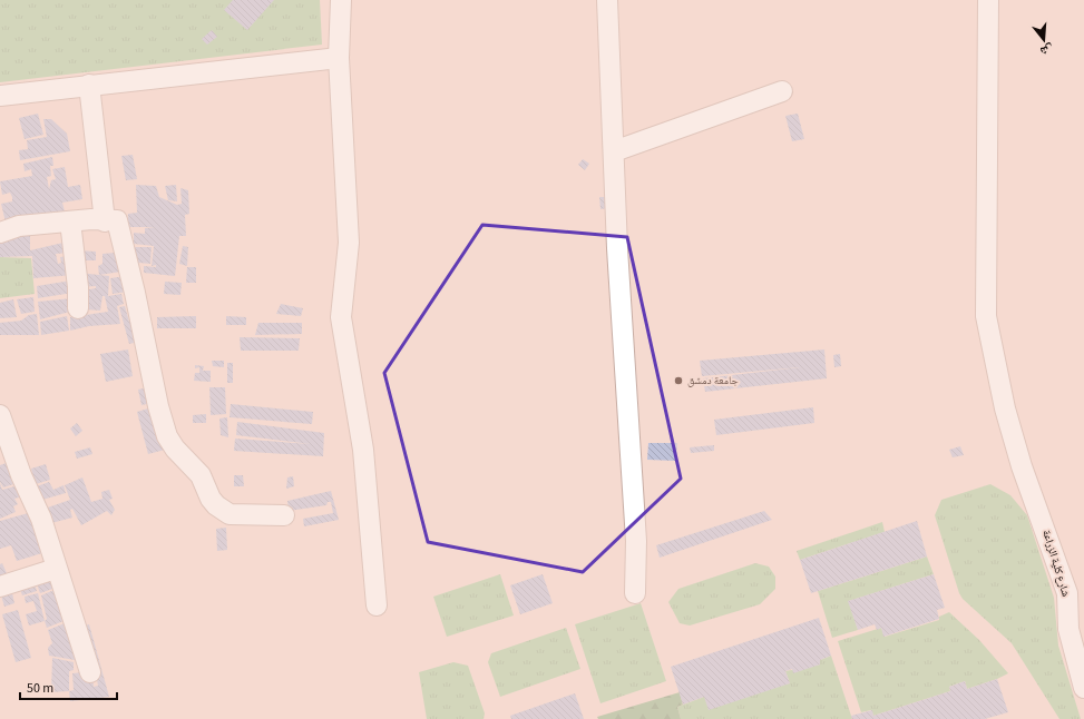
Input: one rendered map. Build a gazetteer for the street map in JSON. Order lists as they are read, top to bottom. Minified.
{"streets":{"street":["شارع كلية الزراعة"]},"places":["جامعة دمشق"],"scale_bar":"50 m","north":"bottom"}
